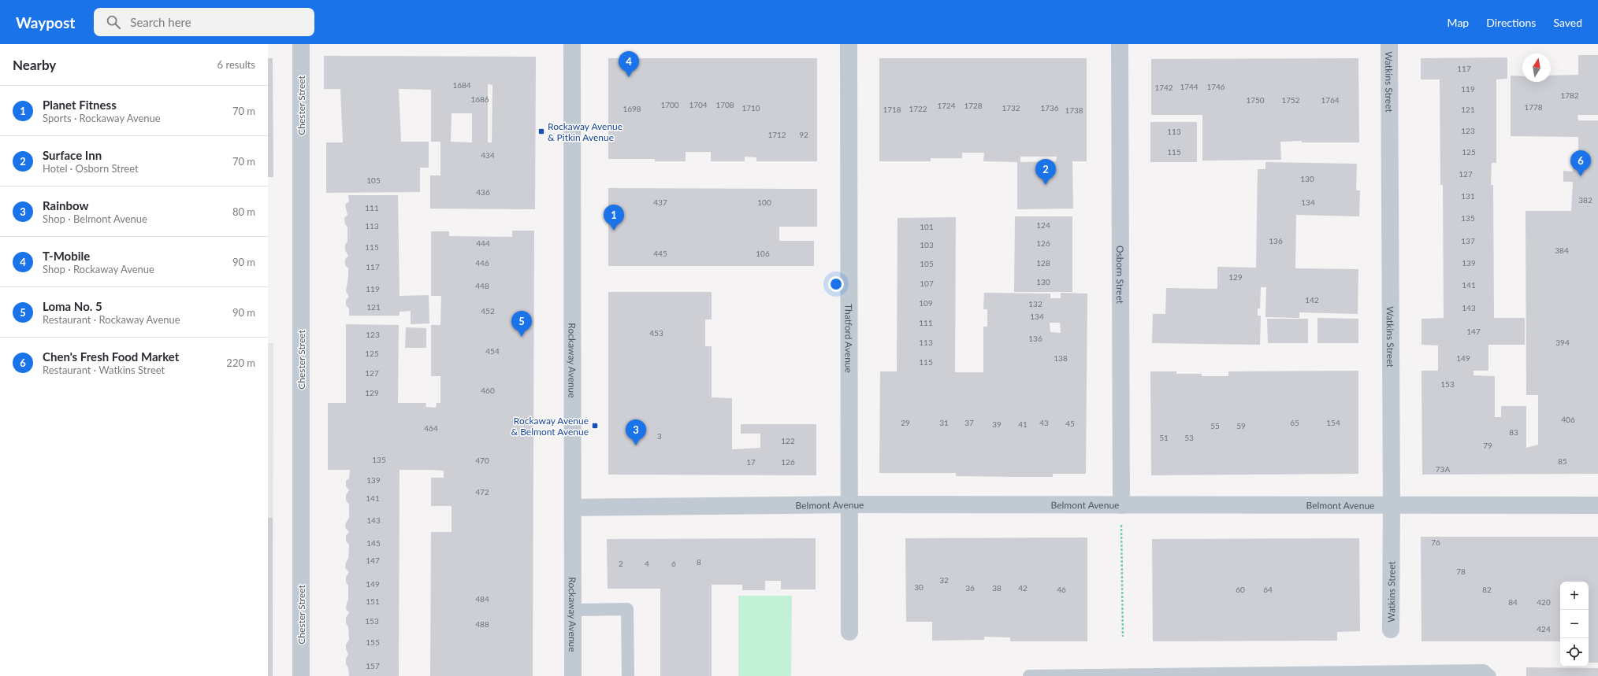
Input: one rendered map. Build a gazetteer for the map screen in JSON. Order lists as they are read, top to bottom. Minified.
{"streets":{"street":["Watkins Street","Chester Street","Osborn Street","Thatford Avenue","Rockaway Avenue","Belmont Avenue"]},"crossings":[["Watkins Street","Belmont Avenue"],["Osborn Street","Belmont Avenue"],["Thatford Avenue","Belmont Avenue"],["Rockaway Avenue","Belmont Avenue"]],"places":{"transit":["Rockaway Avenue & Pitkin Avenue","Rockaway Avenue & Belmont Avenue"]},"house_numbers":["117","1684","1744","1746","1742","119","1782","1686","1750","1752","1764","1700","1704","1708","1724","1728","1778","1710","1732","1736","1698","1722","1718","121","1738","123","113","1712","92","115","125","434","127","130","105","436","131","382","437","100","134","111","135","124","113","101","136","137","444","126","103","115","384","445","106","446","128","139","105","117","129","130","107","141","448","119","142","109","132","121","143","452","134","111","147","453","123","136","113","394","454","125","138","149","115","127","153","460","129","406","29","31","37","43","65","154","45","39","41","55","59","464","83","3","51","53","122","79","135","470","85","17","126","73A","139","472","141","143","76","145","147","8","2","4","6","78","32","149","30","36","38","42","46","60","64","82","484","151","84","420","153","488","424","155","157"],"north":"top","page":{"header":"Waypost","search":"Search here","nav":["Map","Directions","Saved"],"heading":["Nearby","6 results"],"pins":["4","6","2","1","5","3"],"list":[{"mark":"1","name":"Planet Fitness","note":"Sports · Rockaway Avenue","value":"70 m"},{"mark":"2","name":"Surface Inn","note":"Hotel · Osborn Street","value":"70 m"},{"mark":"3","name":"Rainbow","note":"Shop · Belmont Avenue","value":"80 m"},{"mark":"4","name":"T-Mobile","note":"Shop · Rockaway Avenue","value":"90 m"},{"mark":"5","name":"Loma No. 5","note":"Restaurant · Rockaway Avenue","value":"90 m"},{"mark":"6","name":"Chen's Fresh Food Market","note":"Restaurant · Watkins Street","value":"220 m"}],"map_buttons":["+","−"]}}
